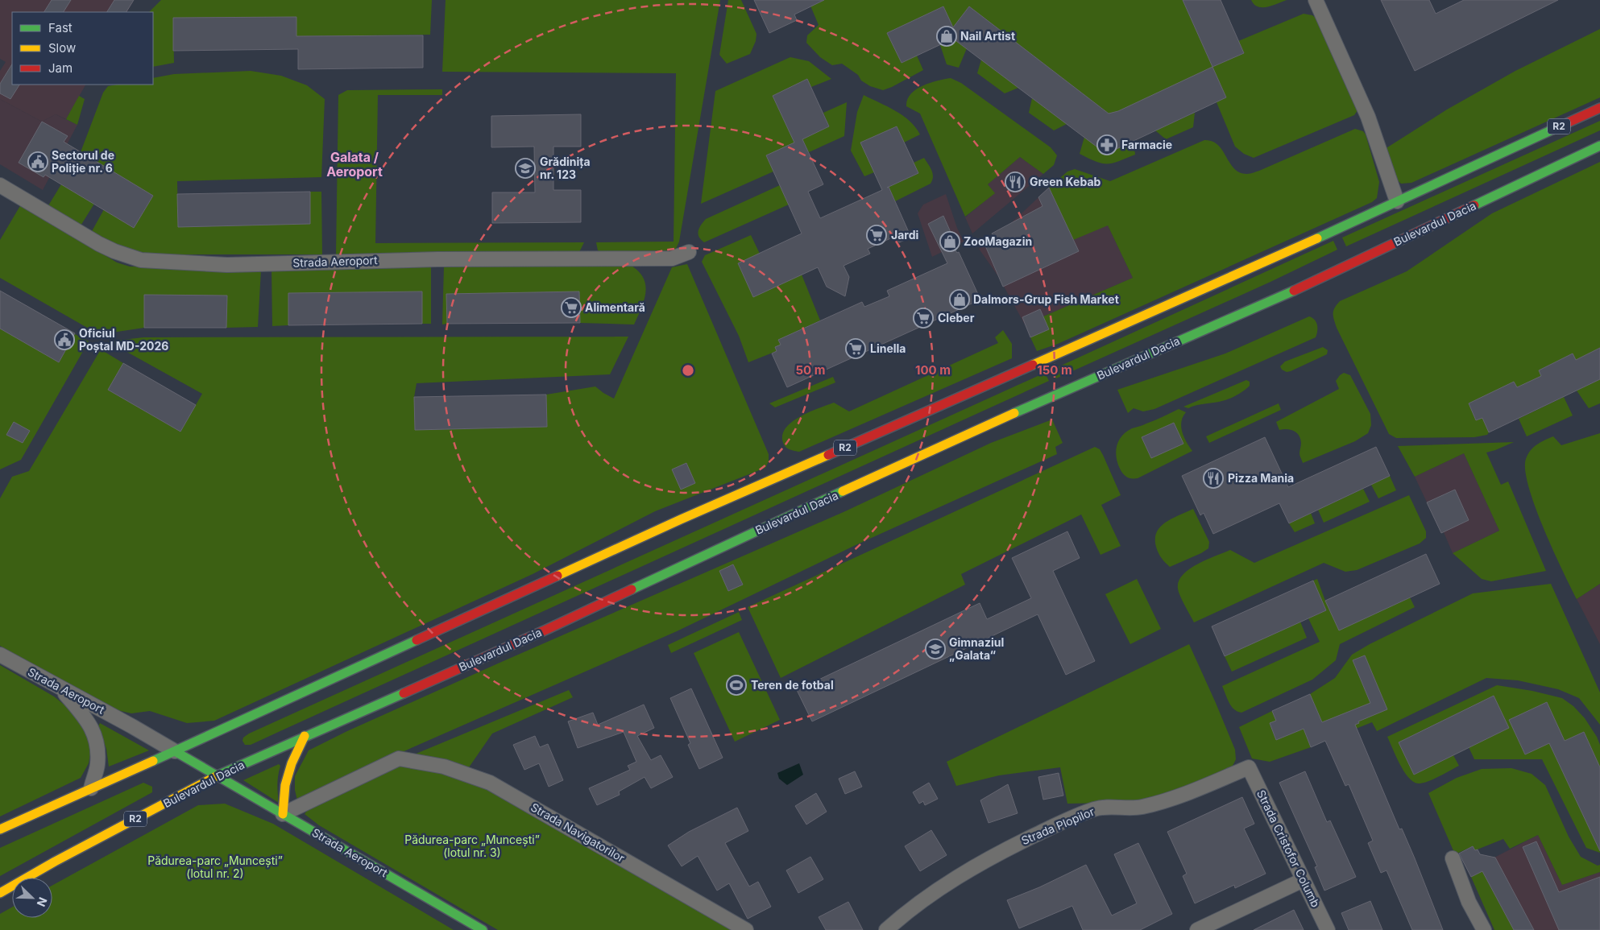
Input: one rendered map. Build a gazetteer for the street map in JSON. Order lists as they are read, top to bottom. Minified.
{"streets":{"main road":["R2","Bulevardul Dacia","Strada Aeroport"],"street":["Strada Plopilor","Strada Navigatorilor","Strada Cristofor Columb"]},"crossings":[["R2","Strada Aeroport"],["Bulevardul Dacia","Strada Aeroport"],["Strada Aeroport","Strada Navigatorilor"],["Strada Plopilor","Strada Cristofor Columb"]],"districts":["Galata / Aeroport"],"parks":["Pădurea-parc „Muncești” (lotul nr. 3)","Pădurea-parc „Muncești” (lotul nr. 2)"],"places":{"shop":["Nail Artist","ZooMagazin","Dalmors-Grup Fish Market"],"pharmacy":["Farmacie"],"public building":["Sectorul de Poliție nr. 6","Oficiul Poștal MD-2026"],"school or university":["Grădinița nr. 123","Gimnaziul „Galata“"],"restaurant":["Green Kebab","Pizza Mania"],"supermarket":["Jardi","Alimentară","Cleber","Linella"],"sports":["Teren de fotbal"]},"legend":["Fast","Slow","Jam"],"north":"bottom right","rings":["50 m","100 m","150 m"]}
